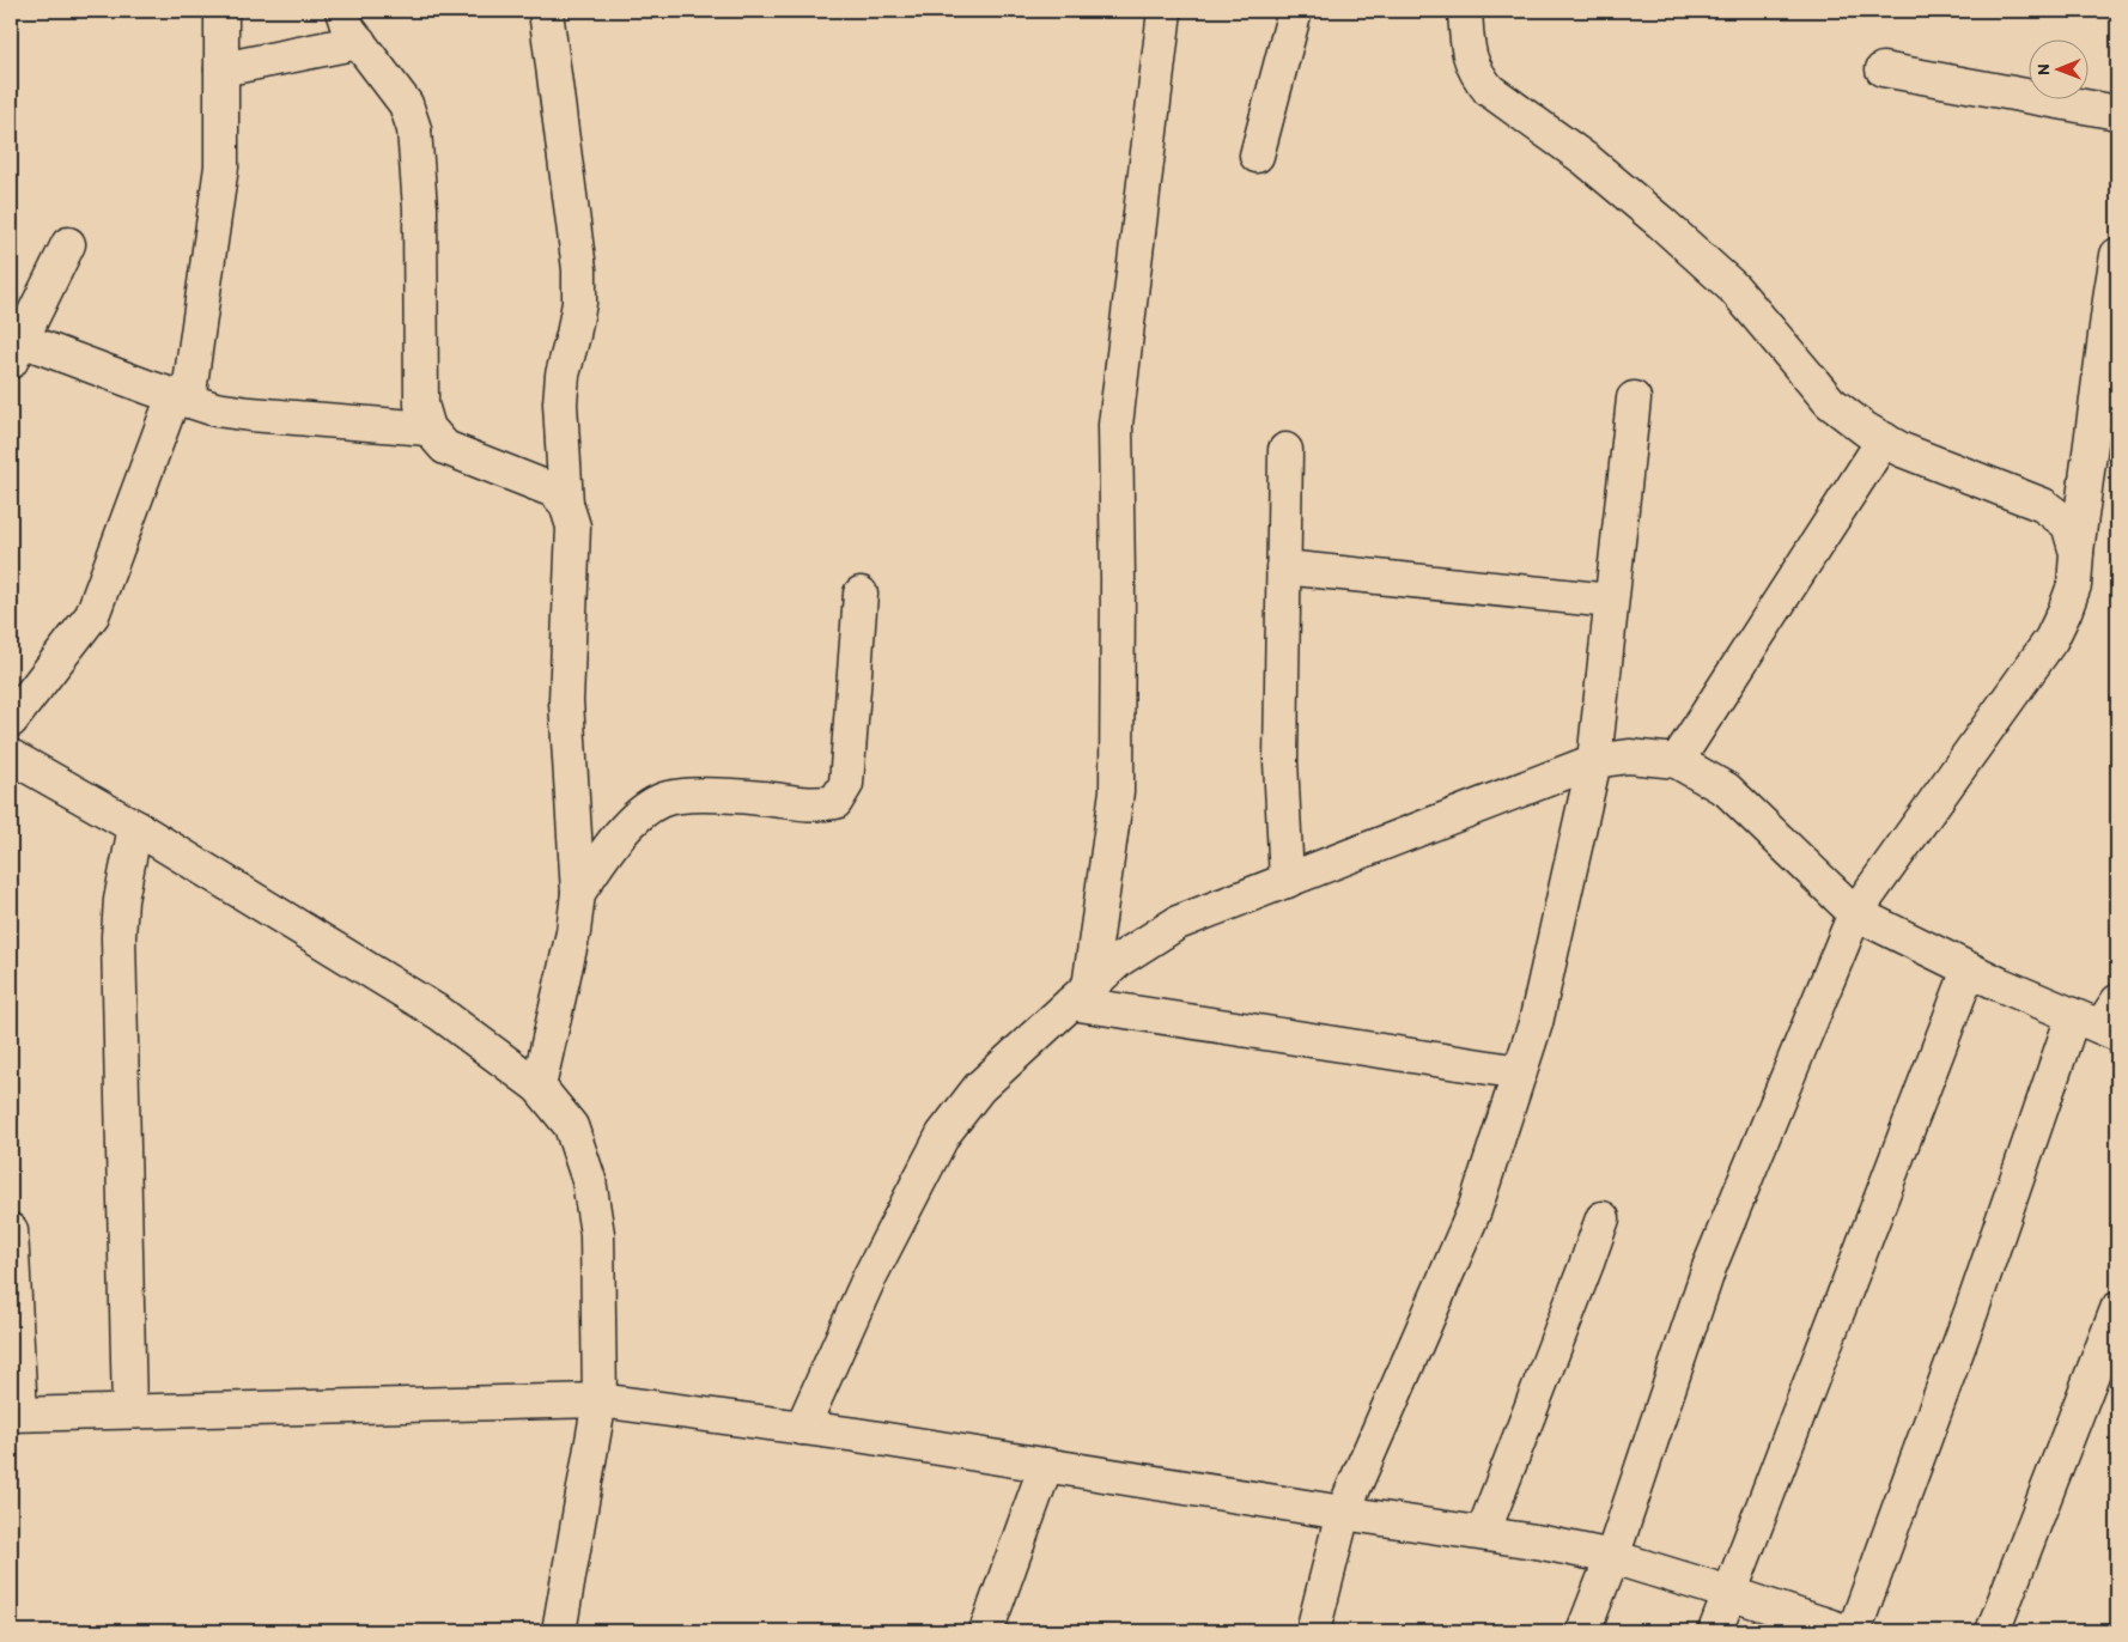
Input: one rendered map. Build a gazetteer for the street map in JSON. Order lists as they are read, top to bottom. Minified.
{"north":"left"}
